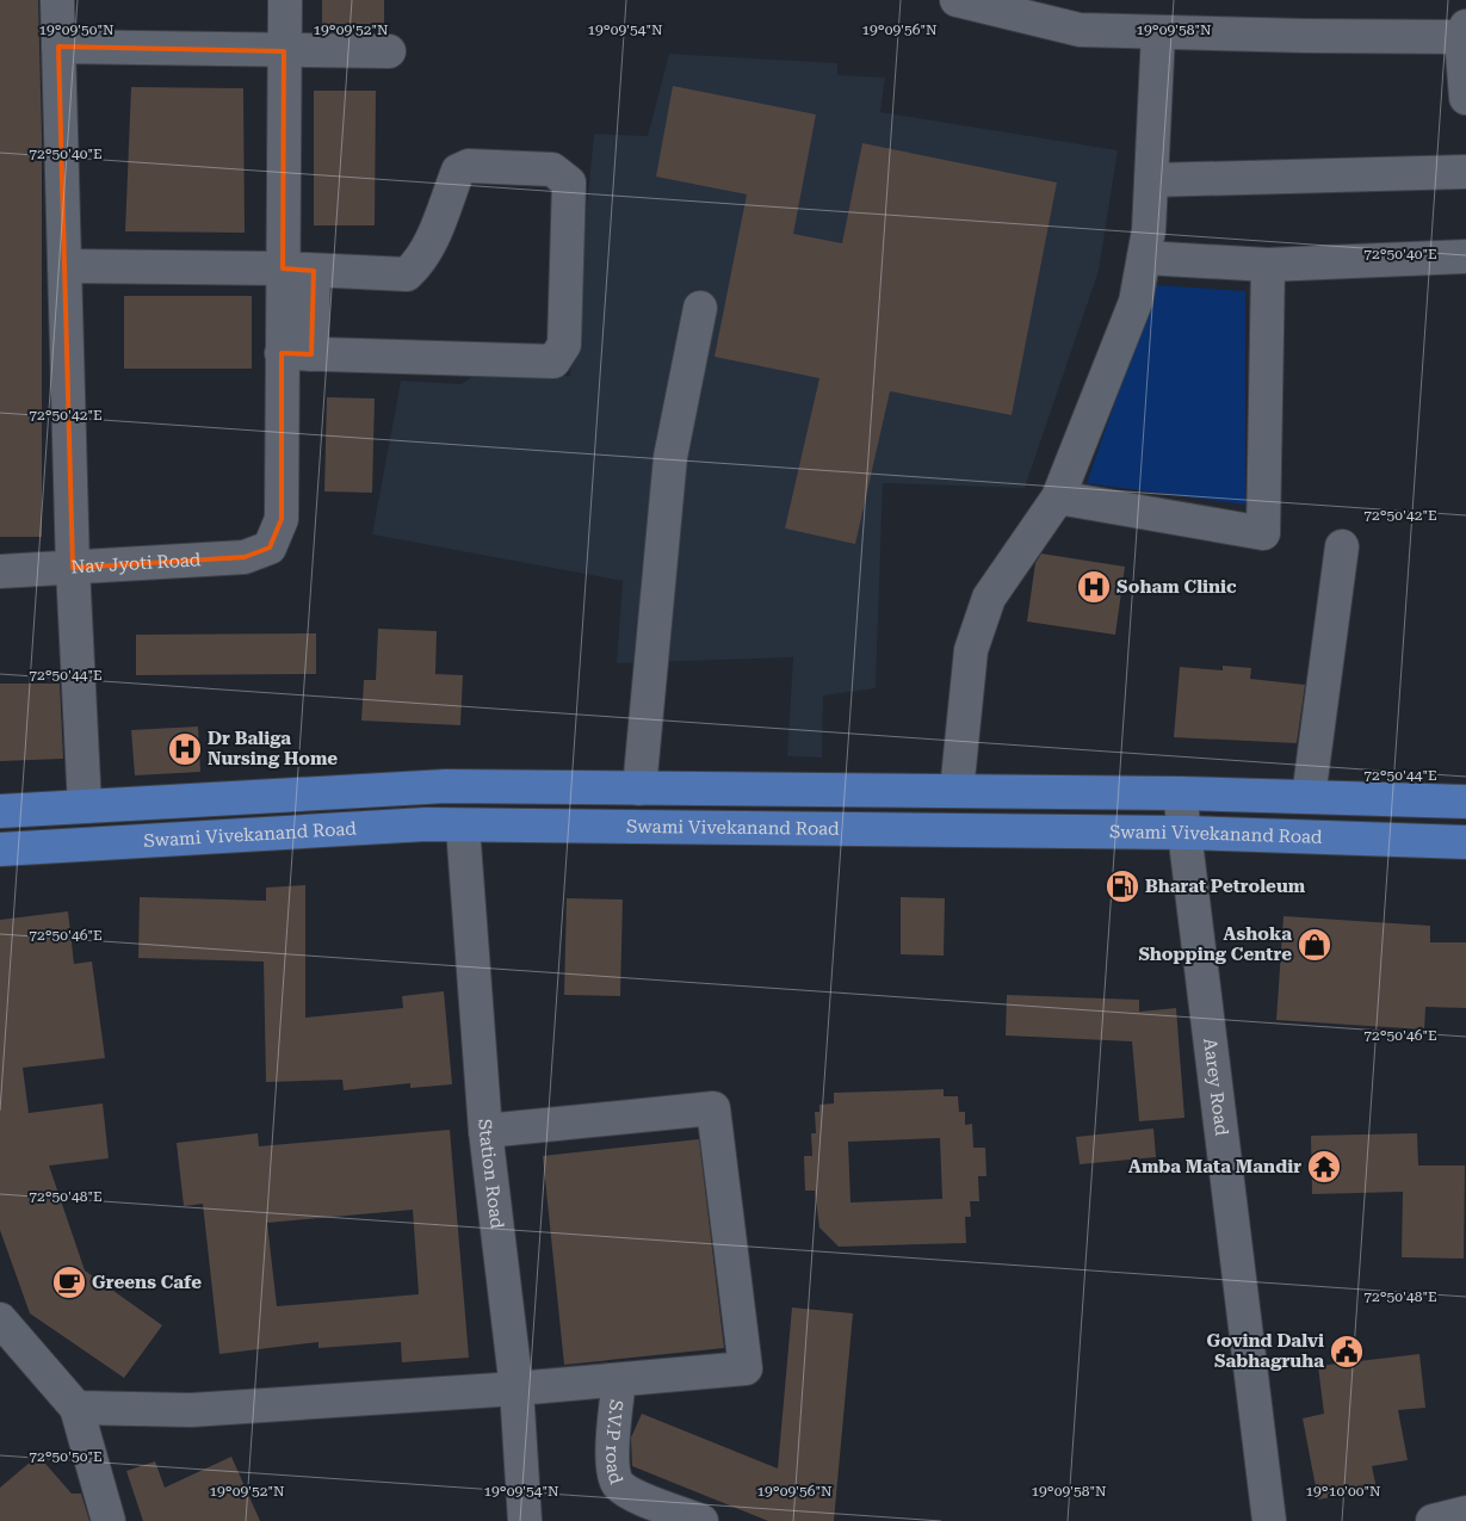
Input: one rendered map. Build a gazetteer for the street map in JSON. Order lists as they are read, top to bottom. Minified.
{"streets":{"main road":["Swami Vivekanand Road"],"street":["Nav Jyoti Road","Aarey Road","Station Road","S.V.P road"]},"crossings":[["Swami Vivekanand Road","Aarey Road"],["Swami Vivekanand Road","Station Road"]],"places":{"hospital":["Soham Clinic","Dr Baliga Nursing Home"],"fuel station":["Bharat Petroleum"],"shop":["Ashoka Shopping Centre"],"temple":["Amba Mata Mandir"],"cafe":["Greens Cafe"],"public building":["Govind Dalvi Sabhagruha"]},"coordinates":["19°09'50\"N","19°09'52\"N","19°09'54\"N","19°09'56\"N","19°09'58\"N","72°50'40\"E","72°50'42\"E","72°50'44\"E","72°50'46\"E","72°50'48\"E","72°50'50\"E","19°10'00\"N"]}
